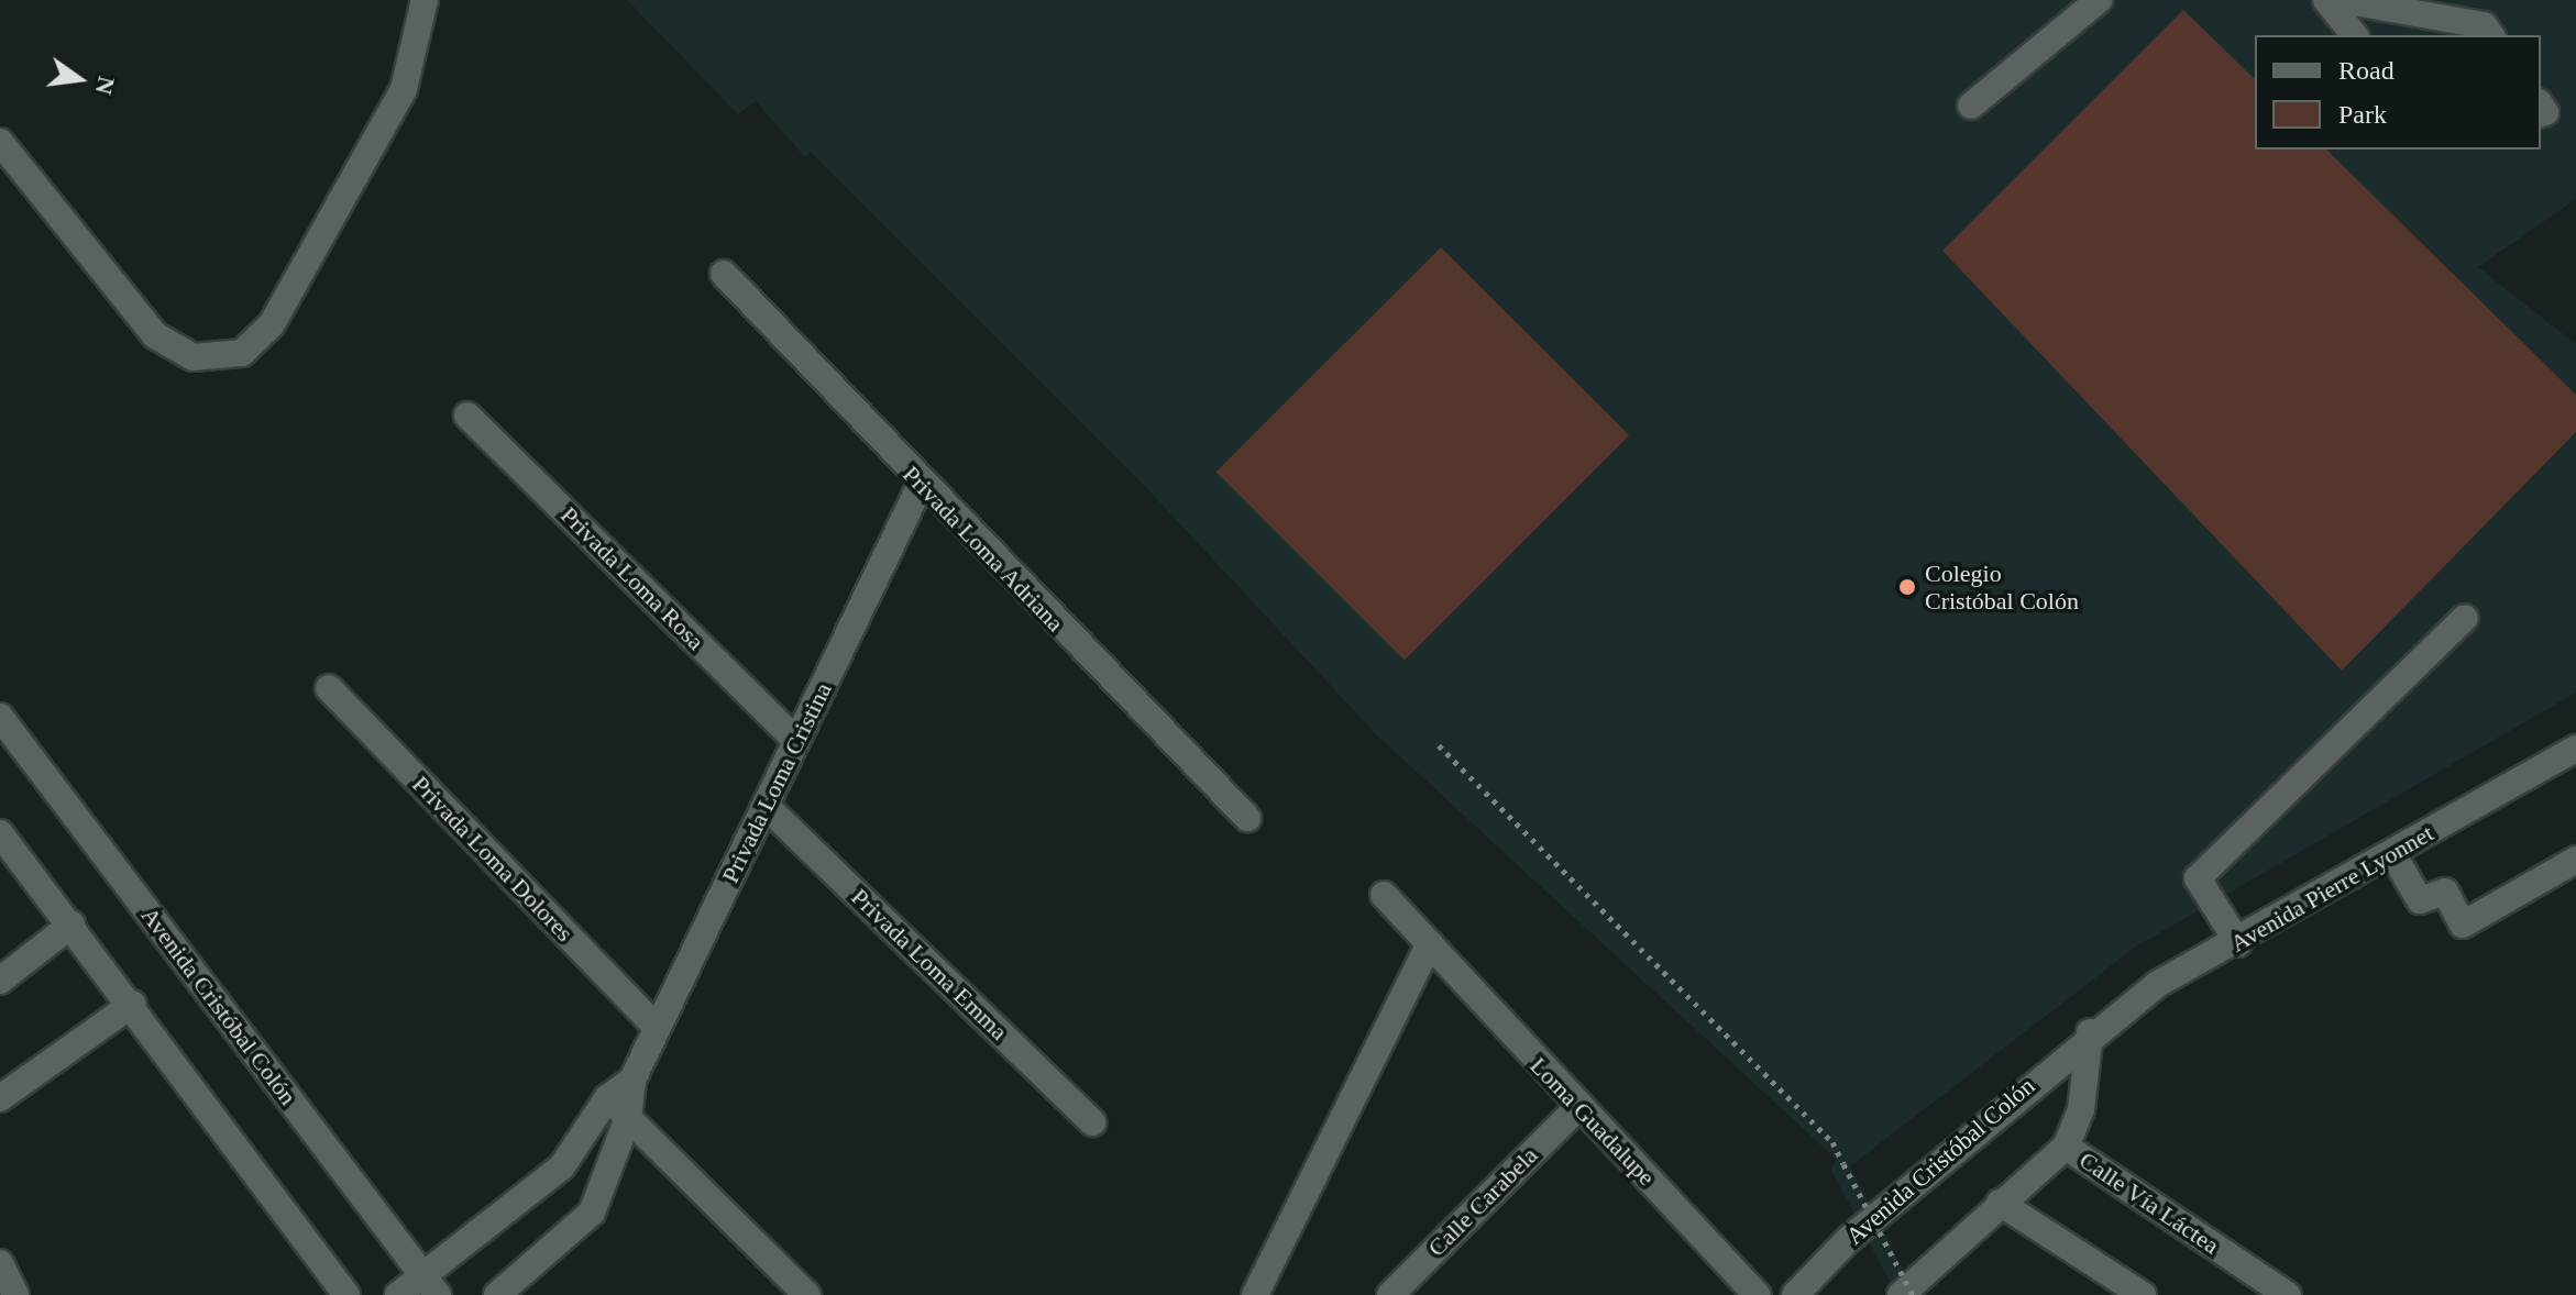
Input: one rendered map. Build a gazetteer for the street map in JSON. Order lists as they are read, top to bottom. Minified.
{"streets":{"street":["Privada Loma Adriana","Privada Loma Rosa","Privada Loma Cristina","Privada Loma Dolores","Avenida Pierre Lyonnet","Privada Loma Emma","Avenida Cristóbal Colón","Loma Guadalupe","Calle Carabela","Calle Vía Láctea"]},"crossings":[["Privada Loma Adriana","Privada Loma Cristina"],["Privada Loma Rosa","Privada Loma Cristina"],["Privada Loma Cristina","Privada Loma Dolores"],["Privada Loma Cristina","Privada Loma Emma"],["Privada Loma Cristina","Avenida Cristóbal Colón"],["Avenida Pierre Lyonnet","Avenida Cristóbal Colón"],["Avenida Pierre Lyonnet","Calle Vía Láctea"],["Avenida Cristóbal Colón","Calle Vía Láctea"],["Loma Guadalupe","Calle Carabela"]],"places":["Colegio Cristóbal Colón"],"legend":["Road","Park"],"north":"right"}
